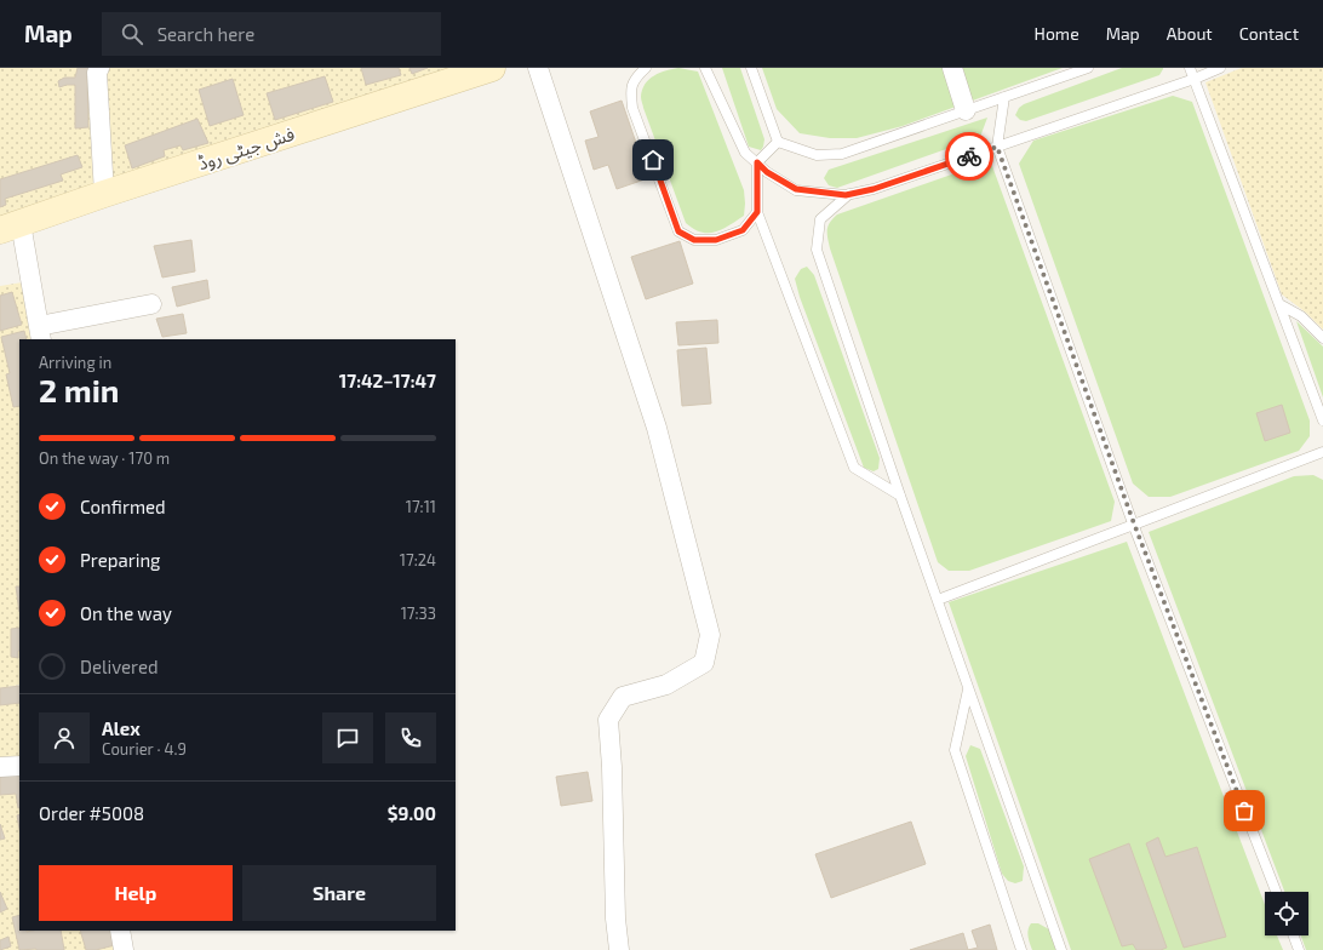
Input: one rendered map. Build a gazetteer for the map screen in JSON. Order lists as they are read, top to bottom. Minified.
{"streets":{"street":["فش جیٹی روڈ"]},"page":{"header":"Map","search":"Search here","nav":["Home","Map","About","Contact"],"heading":["2 min","Arriving in","17:42–17:47"],"panel":["Alex","Courier · 4.9","Order #5008","$9.00"],"bar":"On the way · 170 m","list":[["Confirmed","17:11"],["Preparing","17:24"],["On the way","17:33"],"Delivered"],"buttons":["Help","Share"]}}
